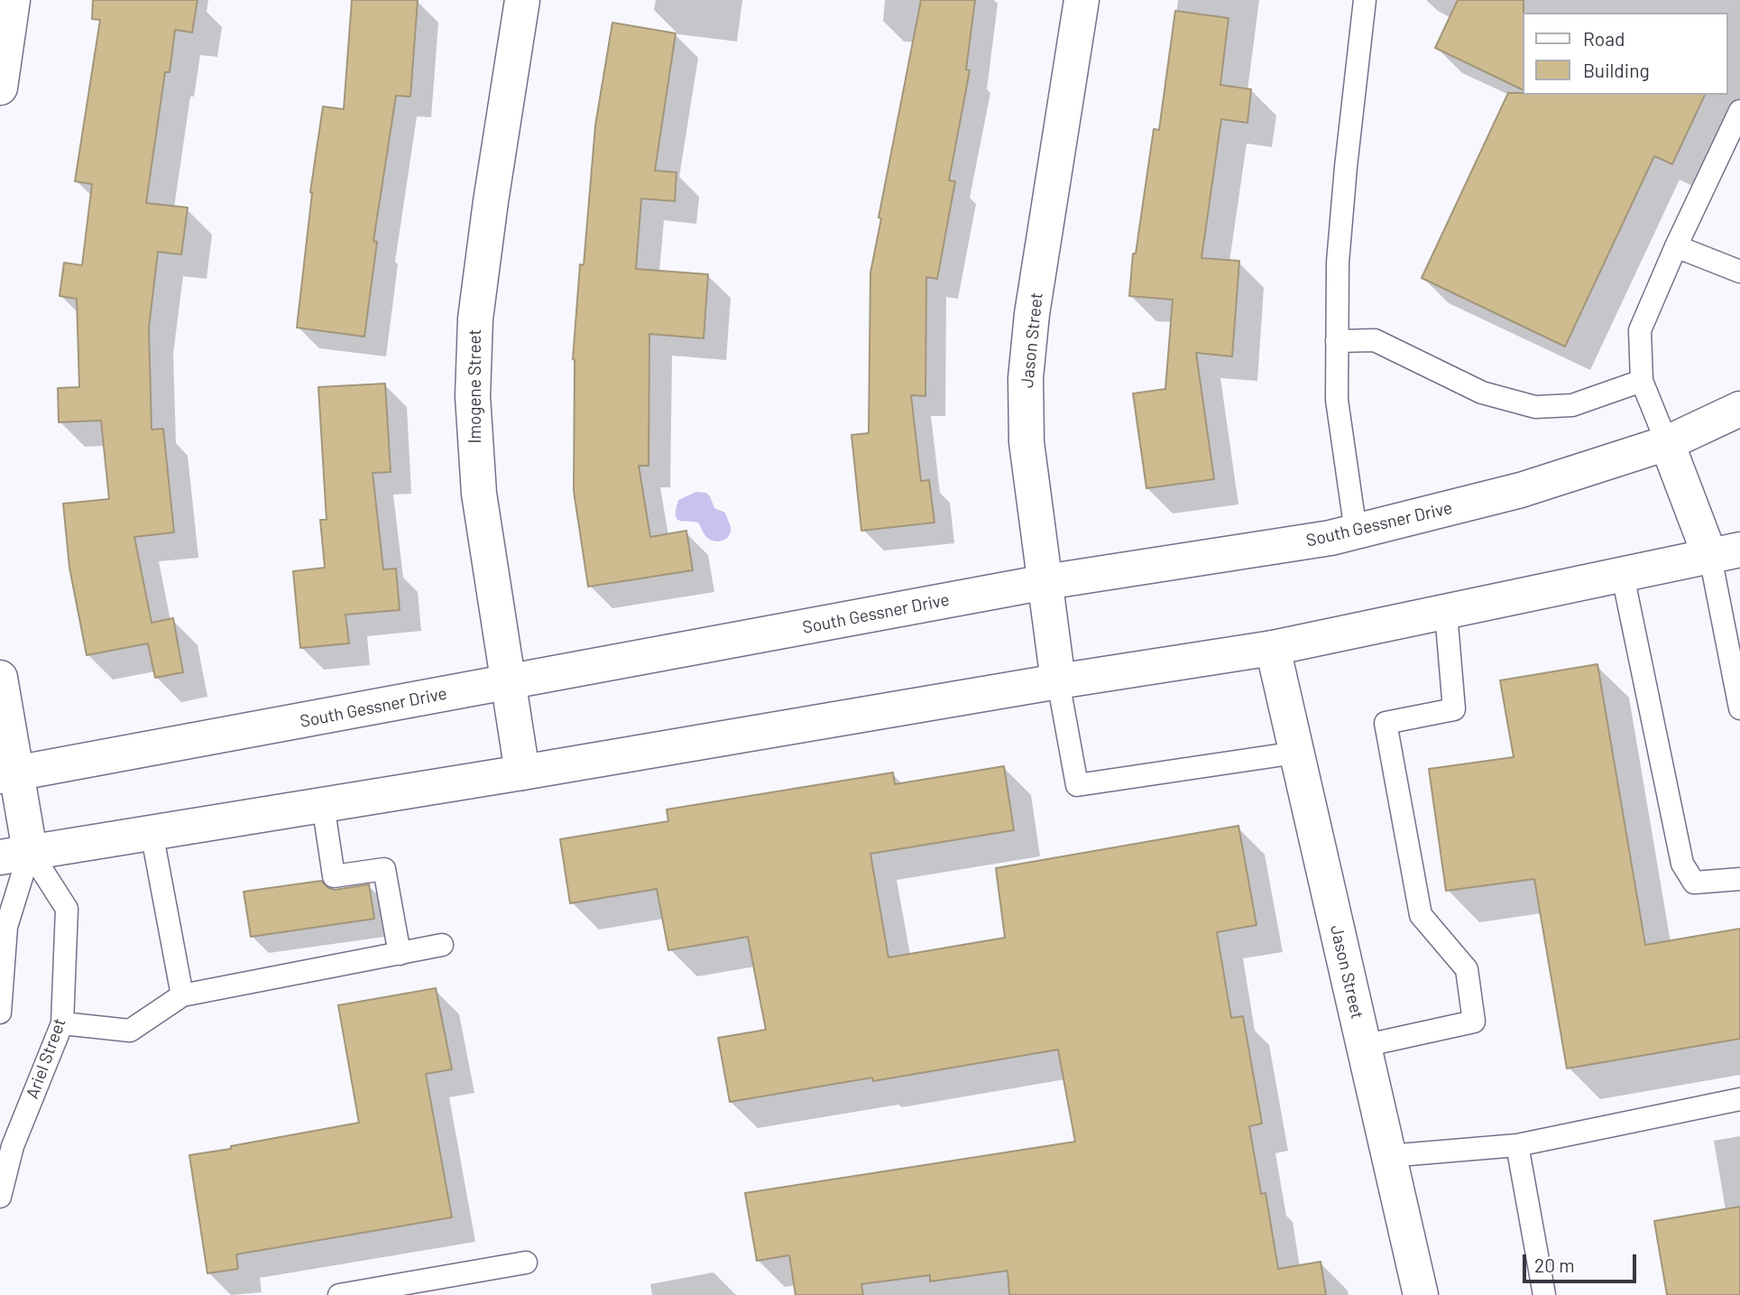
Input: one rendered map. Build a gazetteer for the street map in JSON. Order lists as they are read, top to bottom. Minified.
{"streets":{"main road":["Jason Street","Imogene Street","South Gessner Drive","Ariel Street"]},"crossings":[["Jason Street","South Gessner Drive"],["Imogene Street","South Gessner Drive"],["South Gessner Drive","Ariel Street"]],"legend":["Road","Building"],"scale_bar":"20 m"}
